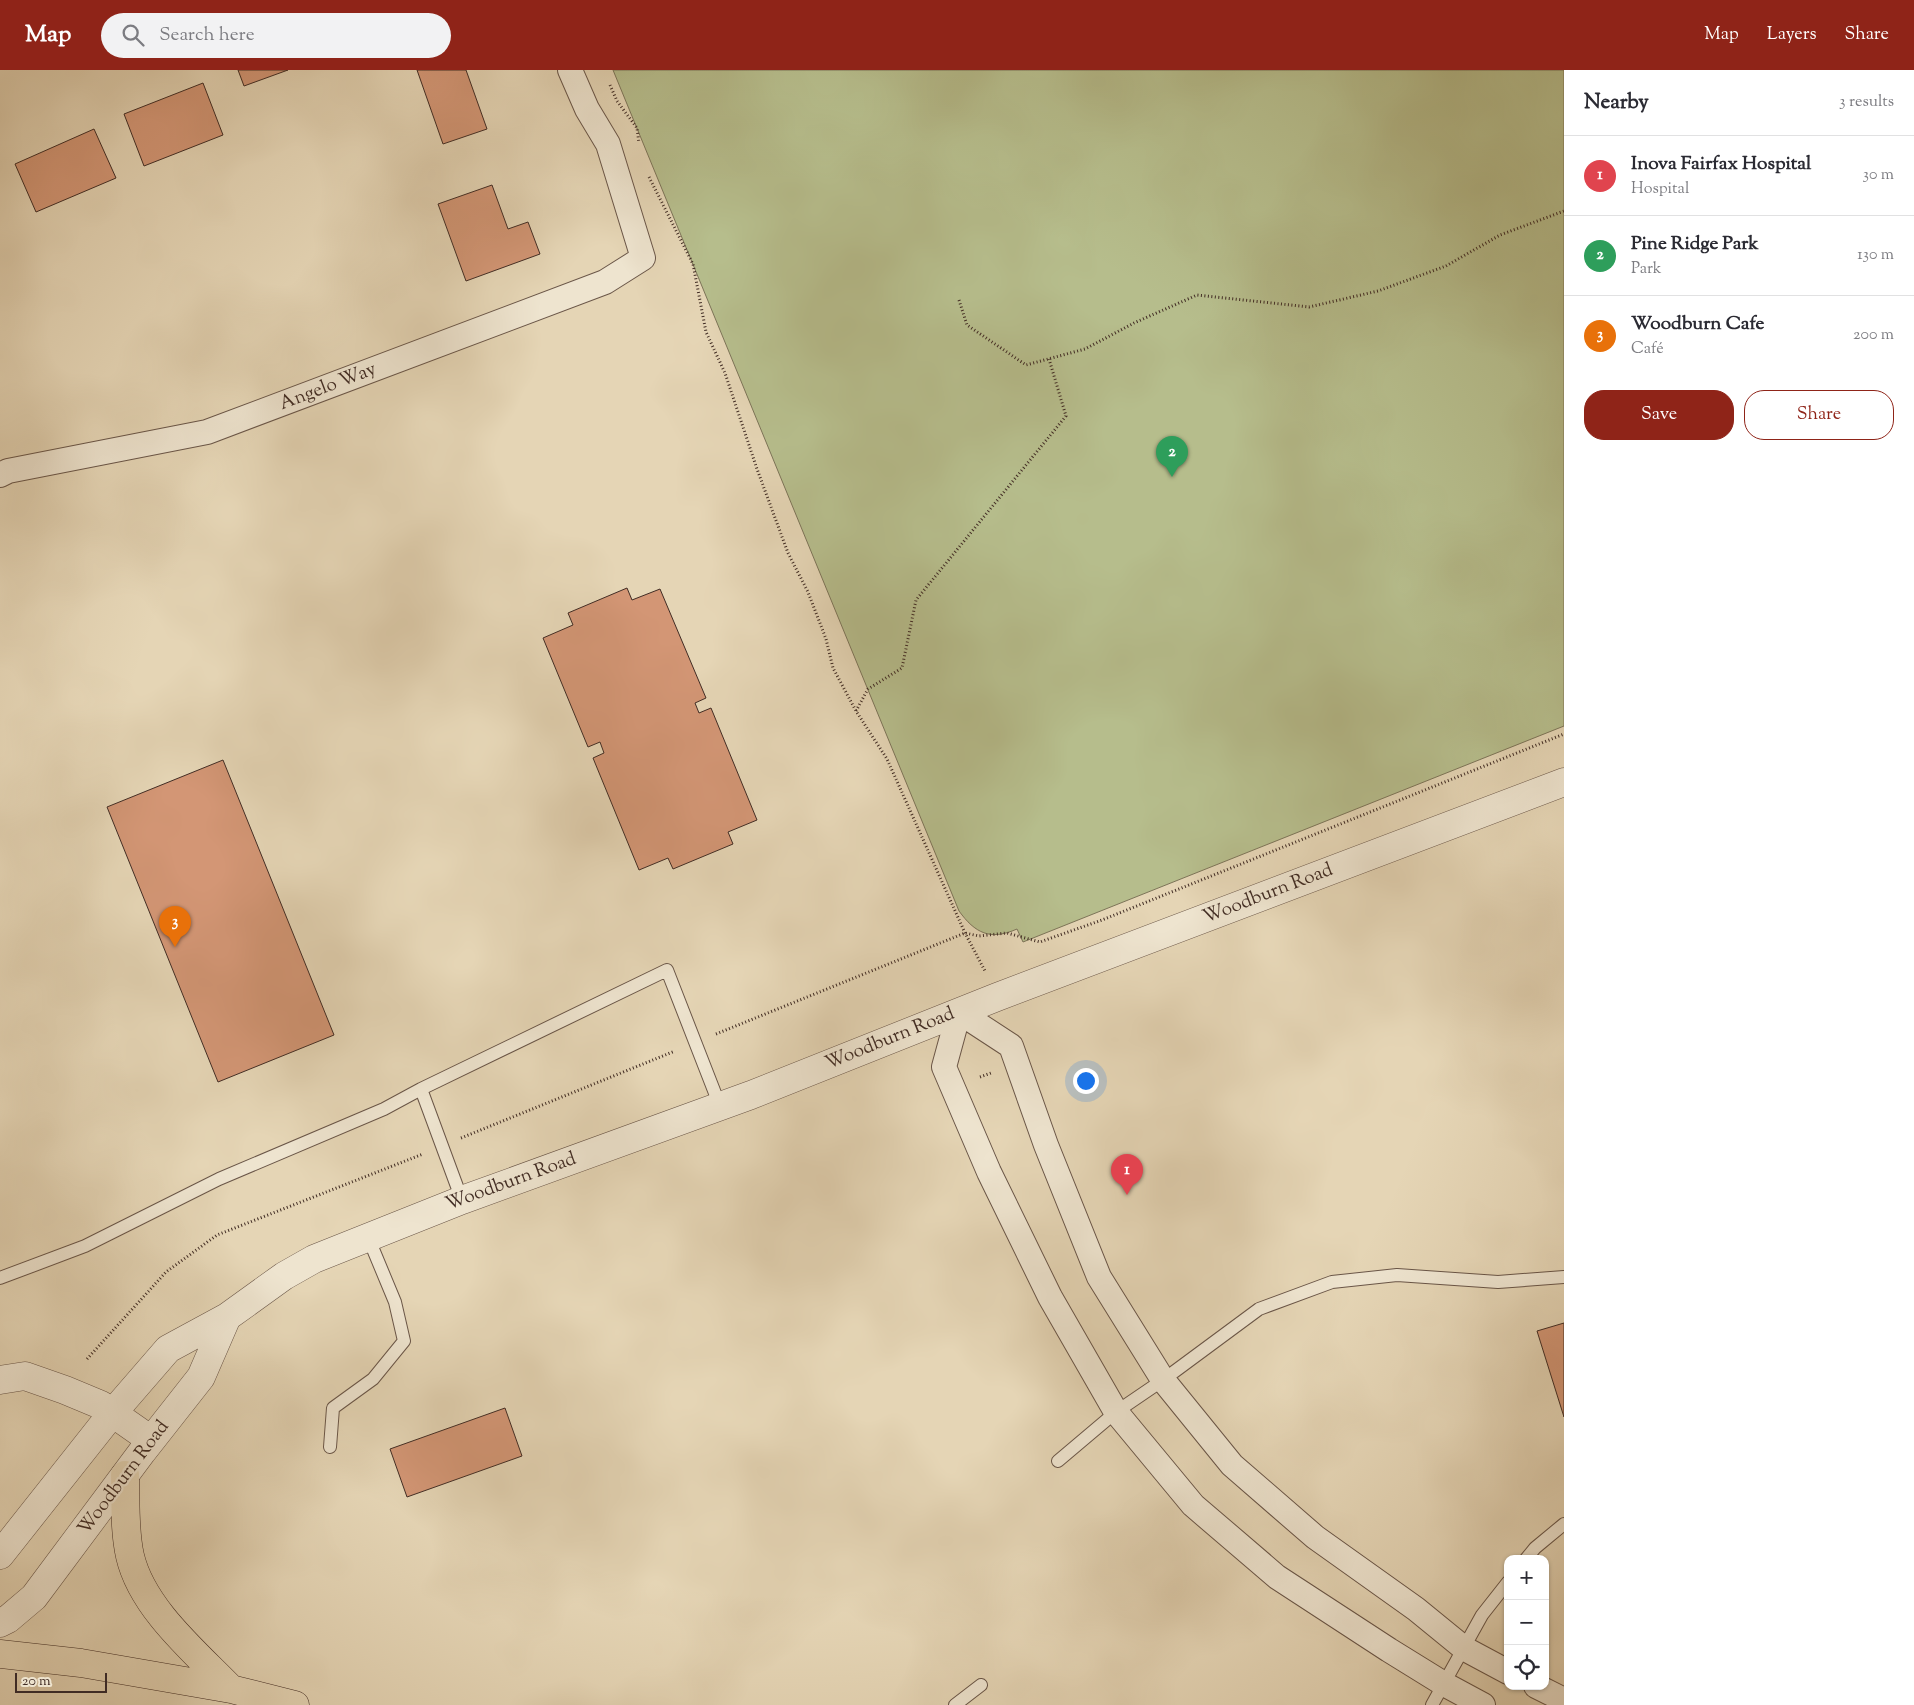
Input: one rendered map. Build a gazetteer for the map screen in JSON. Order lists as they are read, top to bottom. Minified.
{"streets":{"street":["Angelo Way","Woodburn Road"]},"scale_bar":"20 m","page":{"header":"Map","search":"Search here","nav":["Map","Layers","Share"],"heading":["Nearby","3 results"],"list":[{"mark":"1","name":"Inova Fairfax Hospital","note":"Hospital","value":"30 m"},{"mark":"2","name":"Pine Ridge Park","note":"Park","value":"130 m"},{"mark":"3","name":"Woodburn Cafe","note":"Café","value":"200 m"}],"buttons":["Save","Share"],"pins":["2","3","1"],"map_buttons":["+","−"],"scale":"20 m"}}
